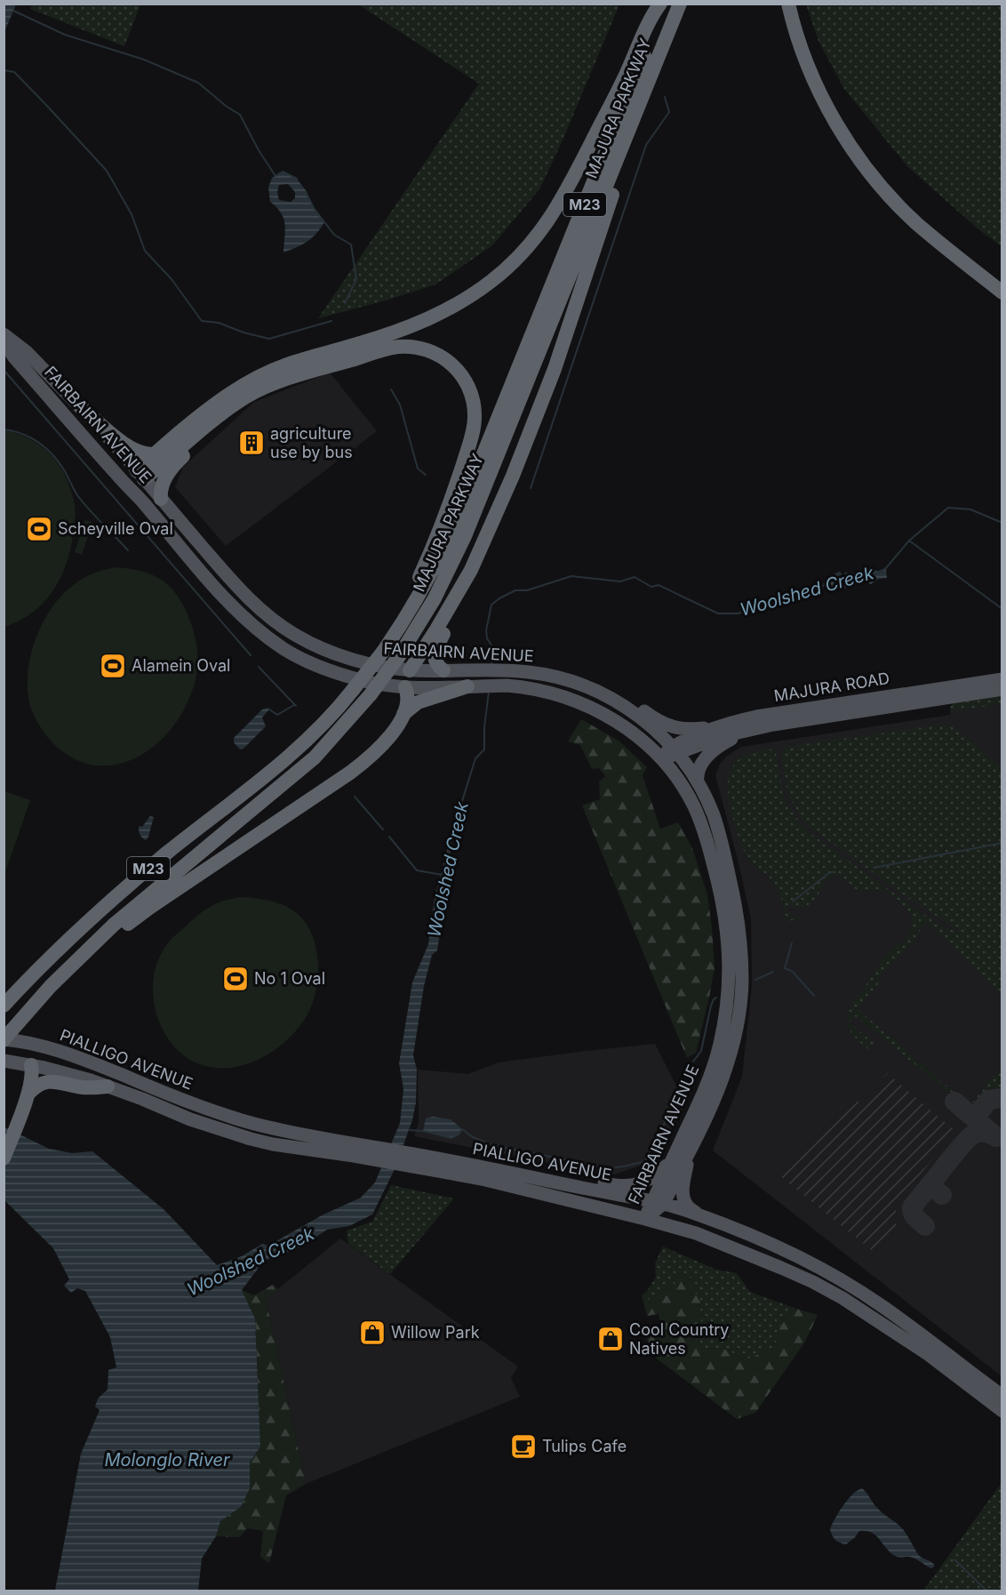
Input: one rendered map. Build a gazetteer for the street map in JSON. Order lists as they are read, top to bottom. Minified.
{"streets":{"highway":["MAJURA PARKWAY","M23"],"main road":["FAIRBAIRN AVENUE","MAJURA ROAD","PIALLIGO AVENUE"]},"crossings":[["MAJURA PARKWAY","FAIRBAIRN AVENUE"],["MAJURA PARKWAY","PIALLIGO AVENUE"],["FAIRBAIRN AVENUE","MAJURA ROAD"],["FAIRBAIRN AVENUE","PIALLIGO AVENUE"]],"water":["Woolshed Creek","Molonglo River"],"places":{"building":["agriculture use by bus"],"sports":["Scheyville Oval","Alamein Oval","No 1 Oval"],"shop":["Willow Park","Cool Country Natives"],"cafe":["Tulips Cafe"]}}
